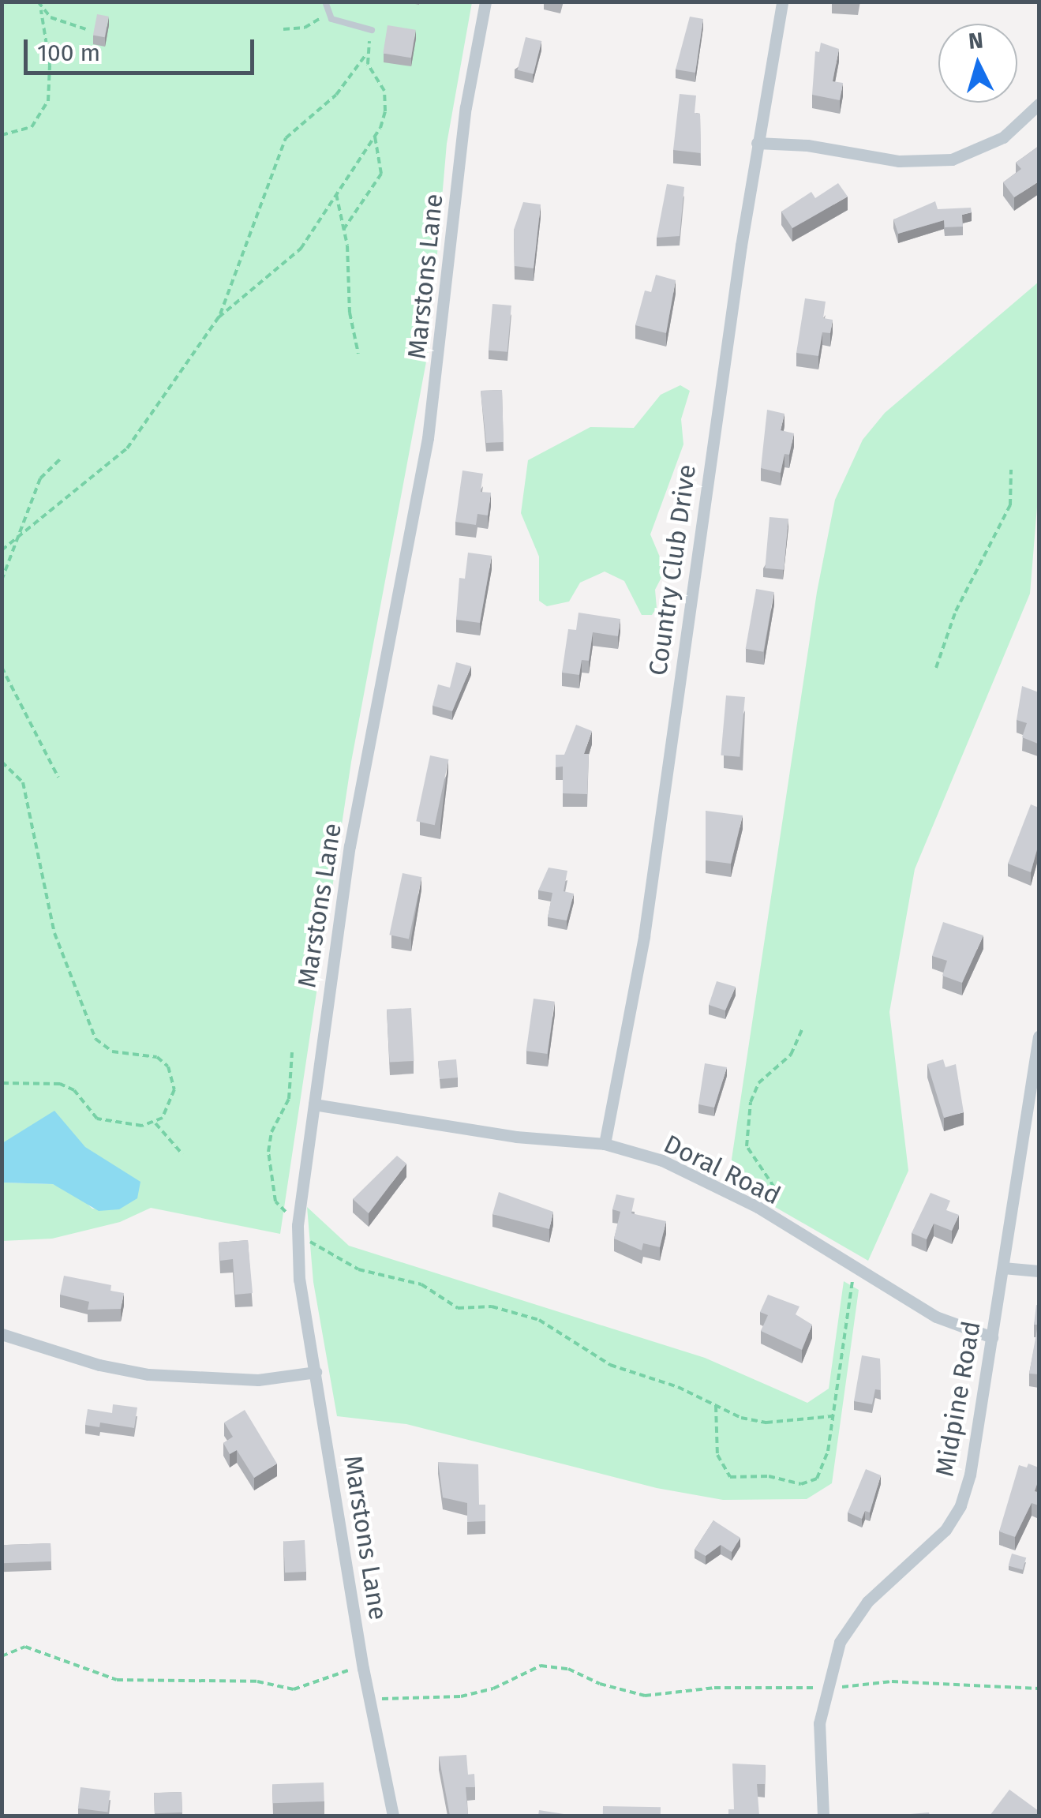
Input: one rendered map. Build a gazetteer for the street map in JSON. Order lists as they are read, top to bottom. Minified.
{"streets":{"street":["Marstons Lane","Country Club Drive","Doral Road","Midpine Road"]},"crossings":[["Marstons Lane","Doral Road"],["Country Club Drive","Doral Road"],["Doral Road","Midpine Road"]],"scale_bar":"100 m","north":"top"}
